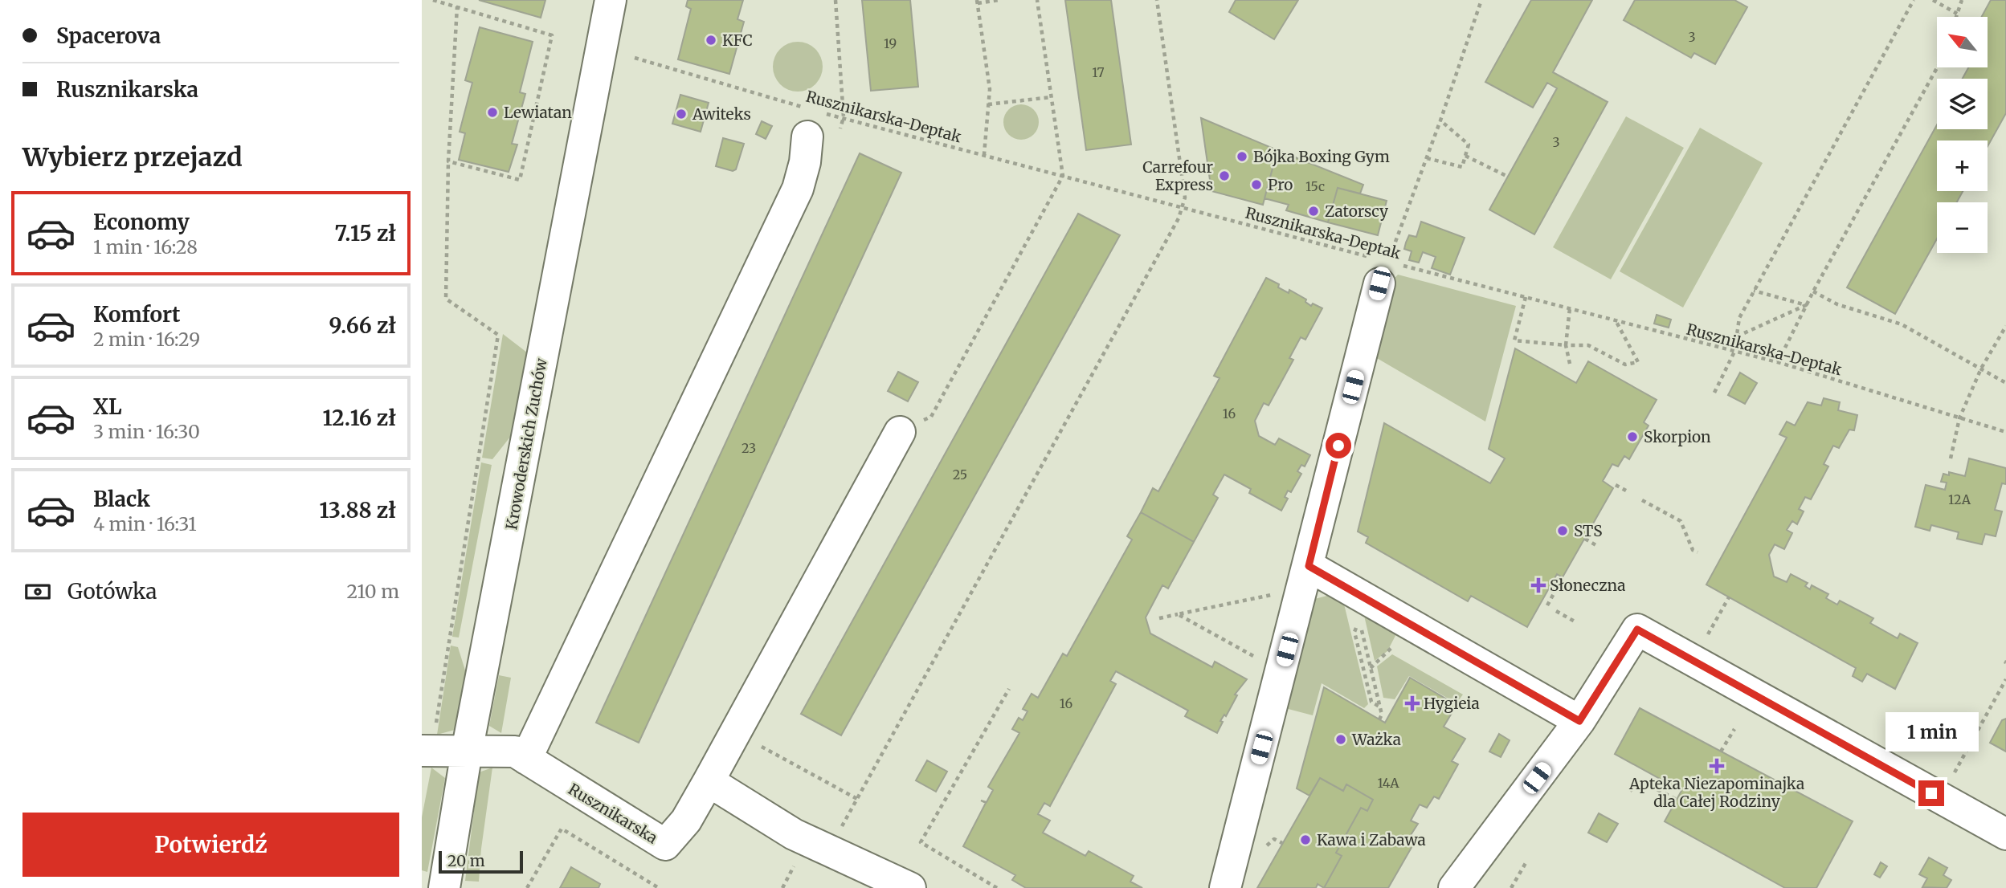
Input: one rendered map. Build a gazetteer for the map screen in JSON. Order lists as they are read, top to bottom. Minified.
{"streets":{"street":["Krowoderskich Zuchów","Rusznikarska"],"path":["Rusznikarska-Deptak"]},"crossings":[["Krowoderskich Zuchów","Rusznikarska"]],"places":{"other":["KFC","Lewiatan","Awiteks","Bójka Boxing Gym","Carrefour Express","Pro","Zatorscy","Skorpion","STS","Ważka","Kawa i Zabawa"],"health":["Słoneczna","Hygieia","Apteka Niezapominajka dla Całej Rodziny"]},"house_numbers":["3","19","17","3","15c","16","23","25","12A","16","14A"],"scale_bar":"20 m","north":"top left","page":{"banner":["Spacerova","Rusznikarska"],"map_buttons":["+","−"],"heading":"Wybierz przejazd","list":[{"name":"Economy","note":"1 min · 16:28","value":"7.15 zł"},{"name":"Komfort","note":"2 min · 16:29","value":"9.66 zł"},{"name":"XL","note":"3 min · 16:30","value":"12.16 zł"},{"name":"Black","note":"4 min · 16:31","value":"13.88 zł"}],"pay":["Gotówka","210 m"],"bubble":"1 min","buttons":"Potwierdź","scale":"20 m"}}
